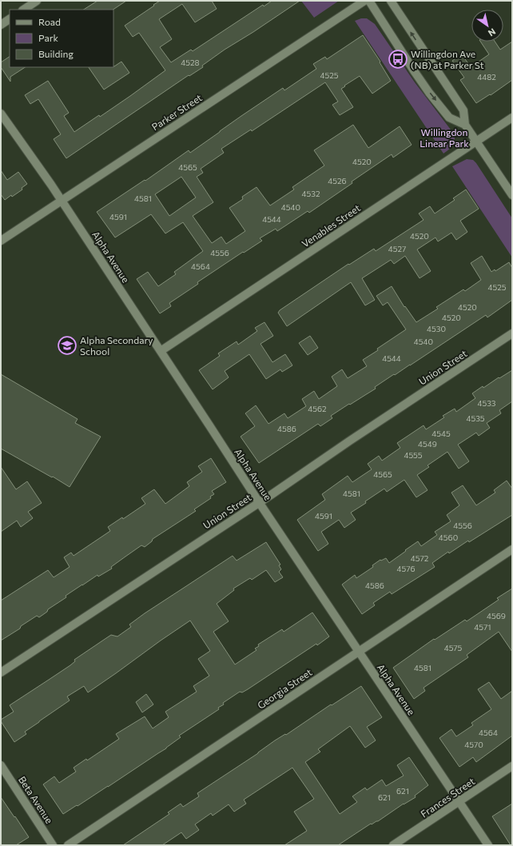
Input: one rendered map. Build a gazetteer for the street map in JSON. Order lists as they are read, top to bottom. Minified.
{"streets":{"street":["Parker Street","Venables Street","Alpha Avenue","Union Street","Georgia Street","Frances Street","Beta Avenue"]},"crossings":[["Parker Street","Alpha Avenue"],["Venables Street","Alpha Avenue"],["Alpha Avenue","Union Street"],["Alpha Avenue","Georgia Street"],["Alpha Avenue","Frances Street"]],"parks":["Willingdon Linear Park"],"places":{"bus stop":["Willingdon Ave (NB) at Parker St"],"school or university":["Alpha Secondary School"]},"house_numbers":["4528","4525","4482","4520","4565","4526","4532","4581","4540","4591","4544","4520","4527","4556","4564","4525","4520","4520","4530","4540","4544","4533","4562","4535","4586","4545","4549","4555","4565","4581","4591","4556","4560","4572","4576","4586","4569","4571","4575","4581","4564","4570","621","621"],"legend":["Road","Park","Building"],"north":"bottom right"}
